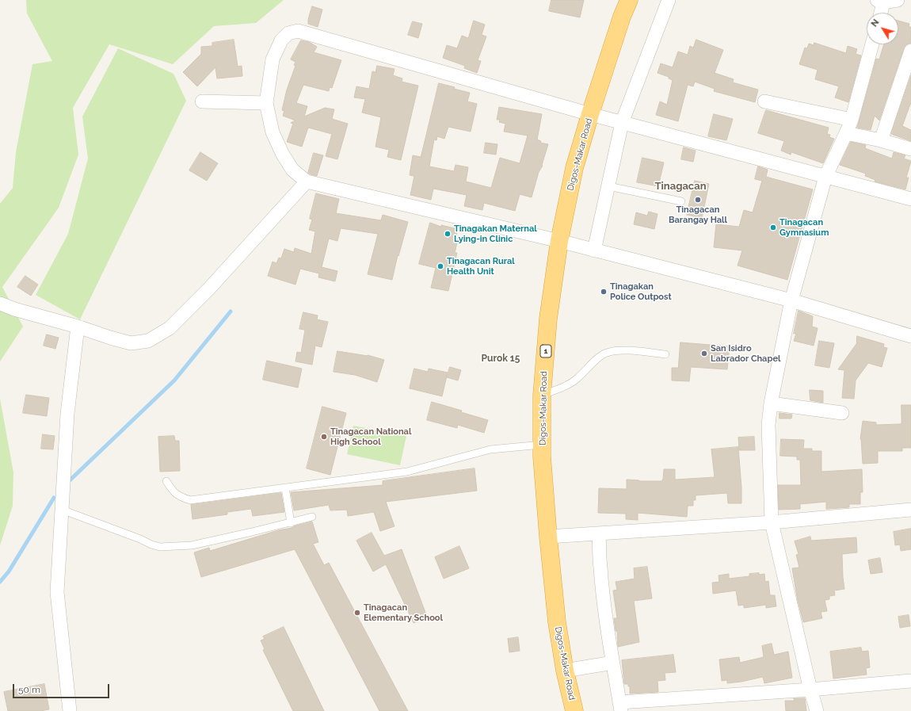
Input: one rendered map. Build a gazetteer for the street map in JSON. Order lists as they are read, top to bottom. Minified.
{"streets":{"highway":["Digos-Makar Road","1"]},"districts":["Tinagacan","Purok 15"],"places":["Tinagacan Barangay Hall","Tinagacan Gymnasium","Tinagakan Maternal Lying-in Clinic","Tinagacan Rural Health Unit","Tinagakan Police Outpost","San Isidro Labrador Chapel","Tinagacan National High School","Tinagacan Elementary School"],"scale_bar":"50 m","north":"top left"}
